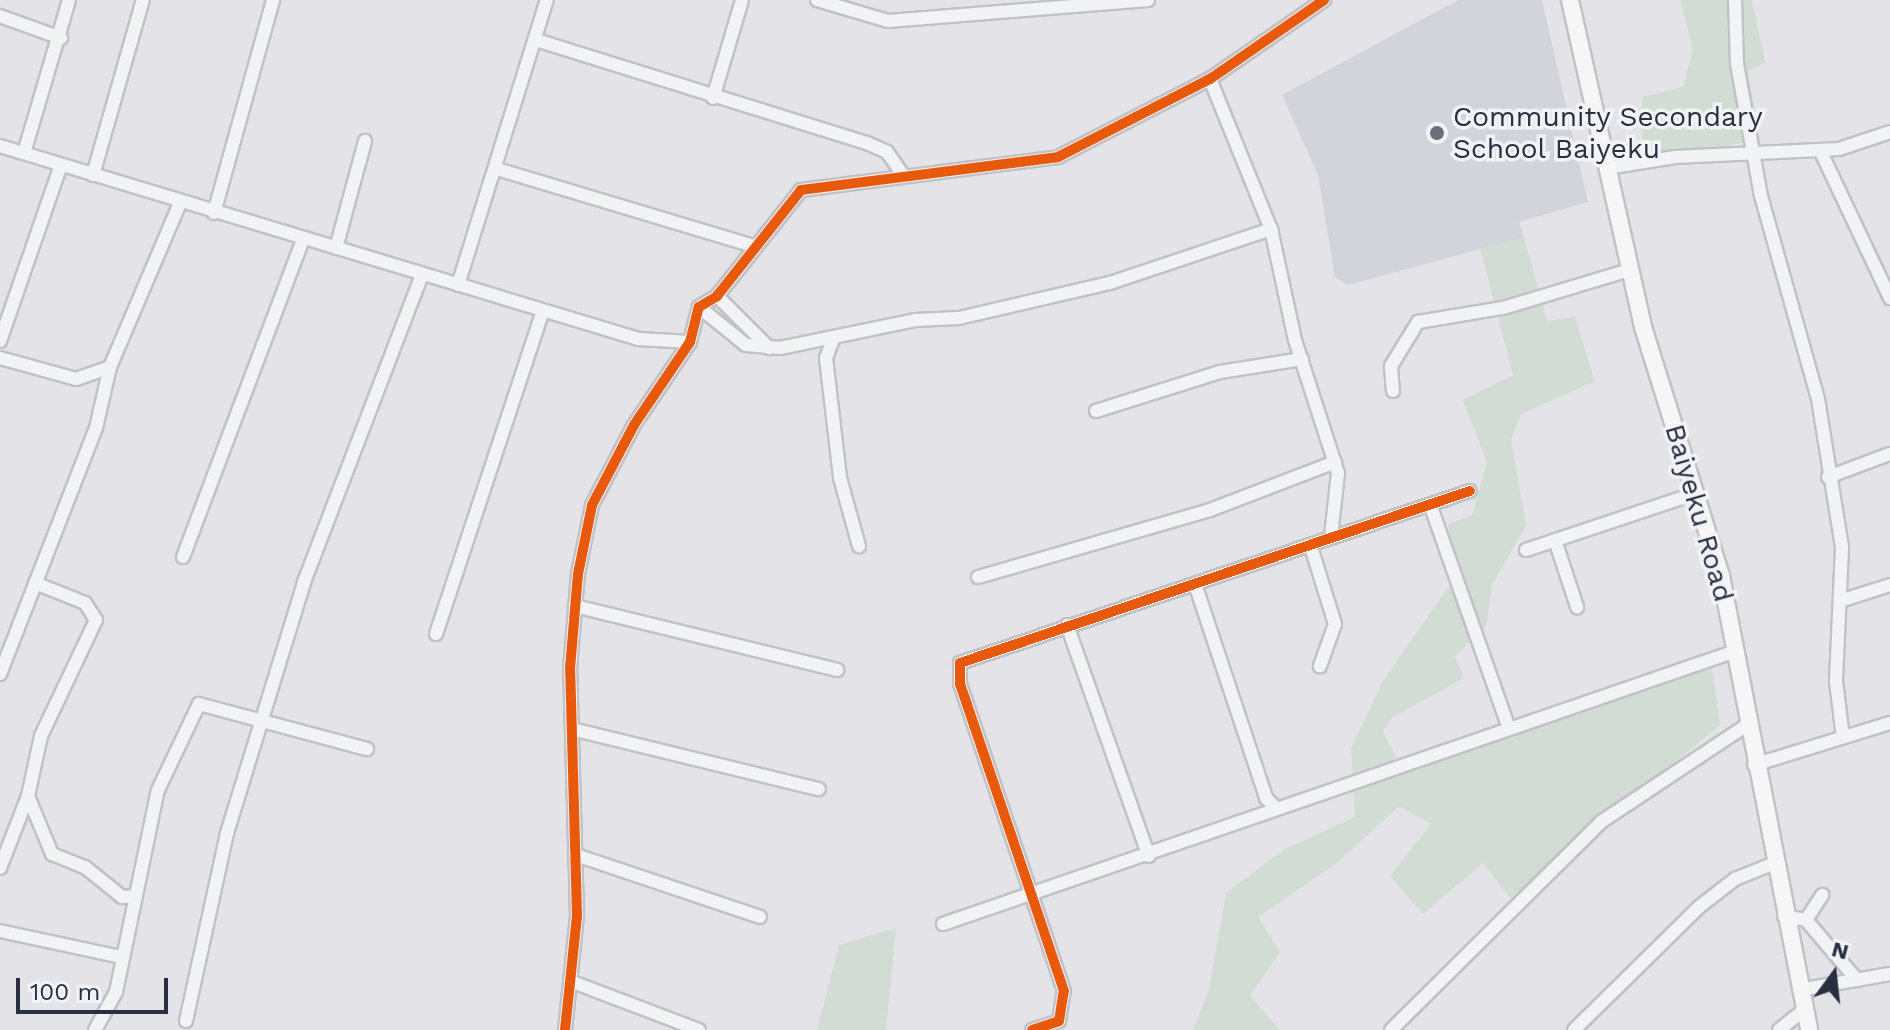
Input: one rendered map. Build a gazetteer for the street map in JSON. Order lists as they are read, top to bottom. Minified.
{"streets":{"main road":["Baiyeku Road"]},"places":["Community Secondary School Baiyeku"],"scale_bar":"100 m","north":"top"}
